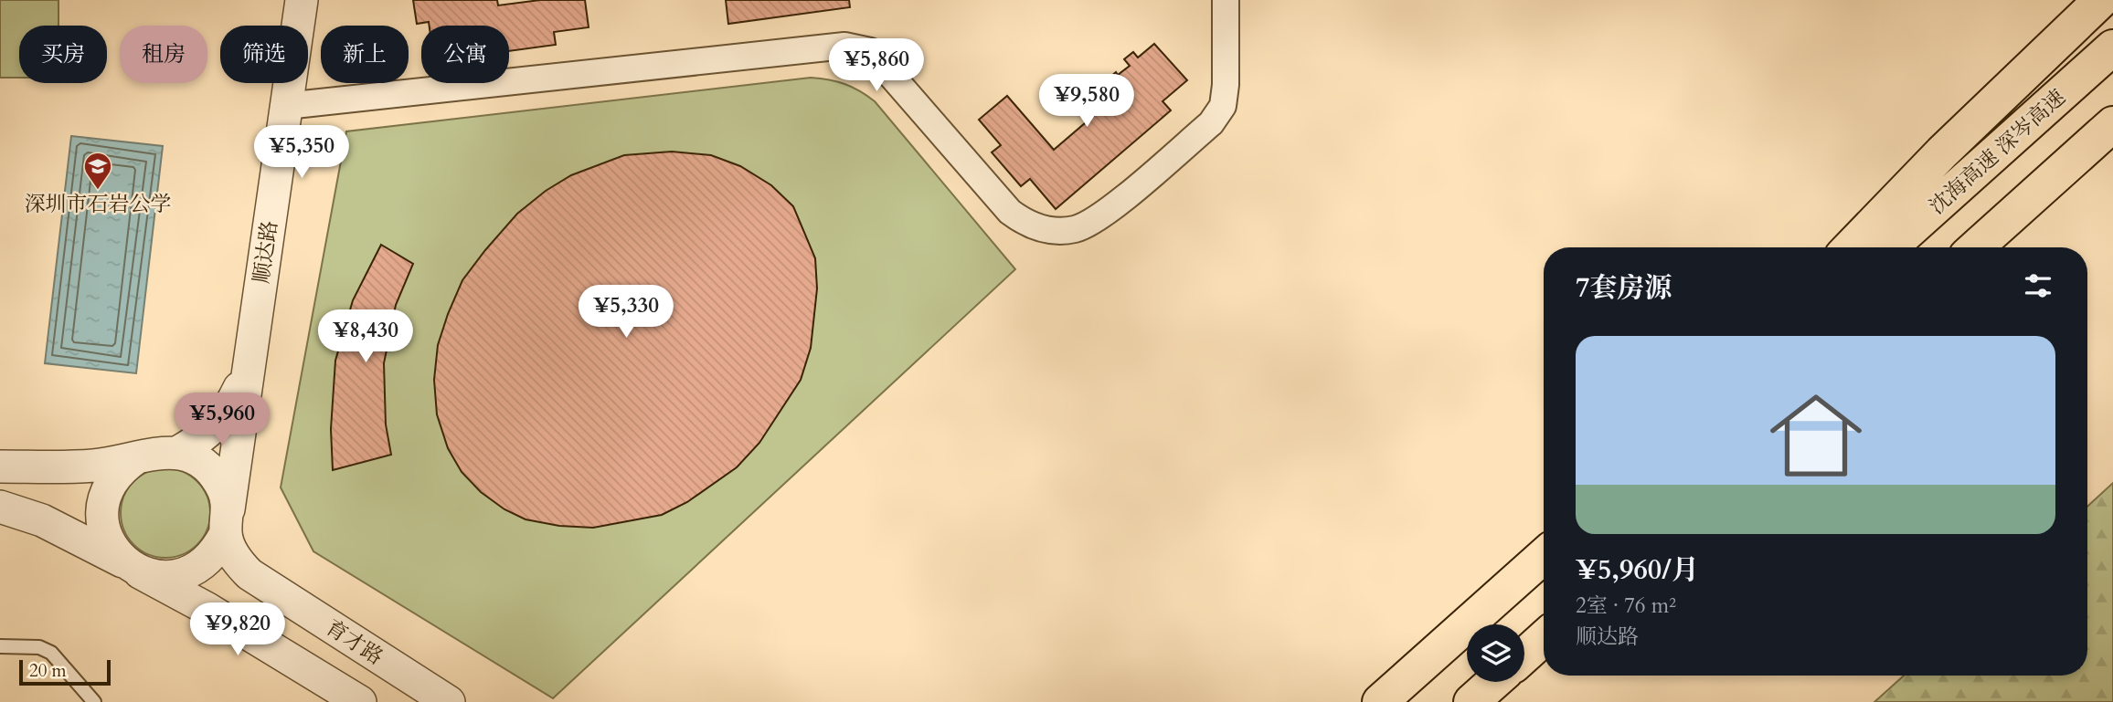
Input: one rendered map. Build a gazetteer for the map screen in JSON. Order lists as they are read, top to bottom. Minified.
{"streets":{"highway":["沈海高速 深岑高速"],"street":["顺达路","育才路"]},"crossings":[["顺达路","育才路"]],"places":{"school or university":["深圳市石岩公学"]},"scale_bar":"20 m","page":{"chip":["买房","租房","筛选","新上","公寓"],"price":["¥5,860","¥9,580","¥5,350","¥5,330","¥8,430","¥5,960","¥9,820"],"heading":"7套房源","list":[{"name":"¥5,960/月","note":"2室 · 76 m² · 顺达路"}],"scale":"20 m"}}
